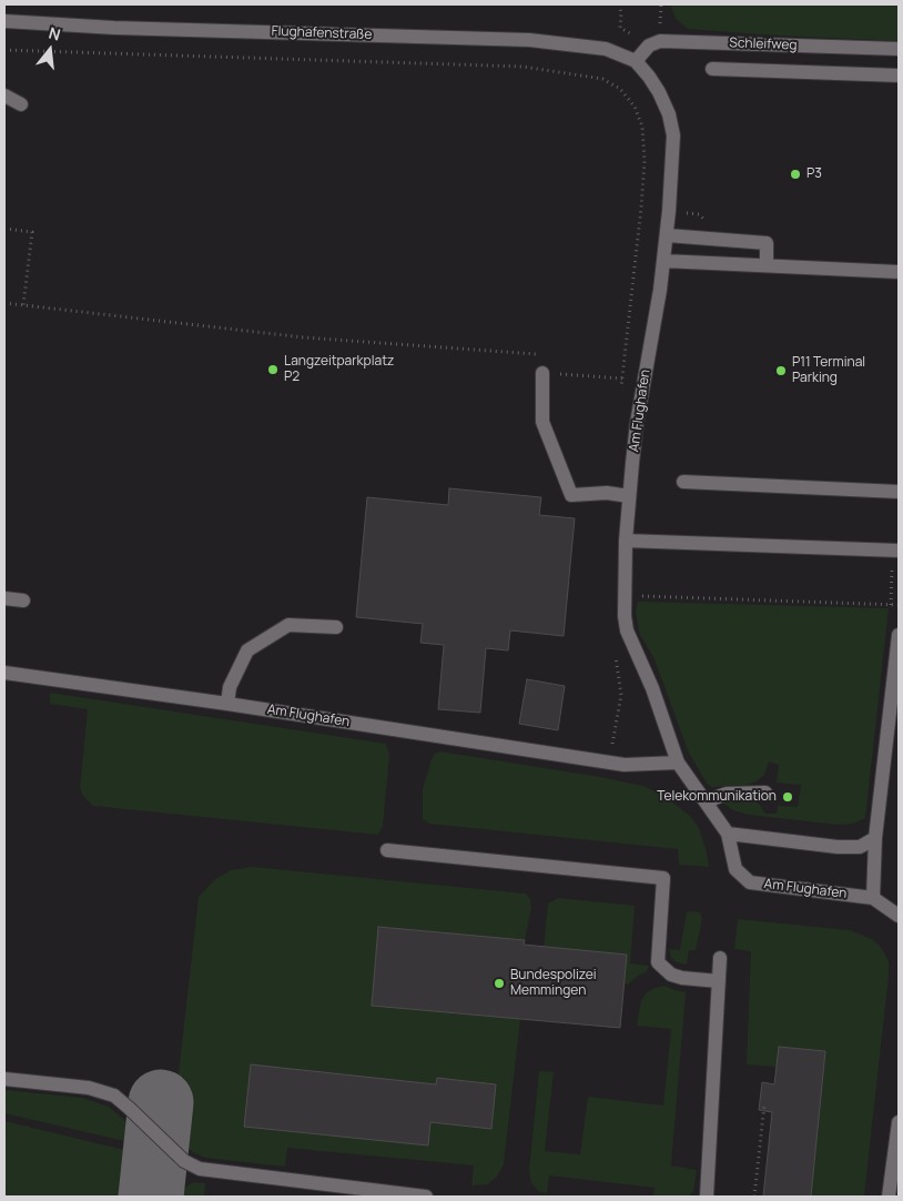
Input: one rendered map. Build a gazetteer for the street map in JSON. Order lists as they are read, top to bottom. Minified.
{"streets":{"street":["Flughafenstraße","Schleifweg","Am Flughafen"]},"crossings":[["Flughafenstraße","Schleifweg"],["Flughafenstraße","Am Flughafen"],["Schleifweg","Am Flughafen"]],"places":["P3","Langzeitparkplatz P2","P11 Terminal Parking","Telekommunikation","Bundespolizei Memmingen"],"north":"top"}
